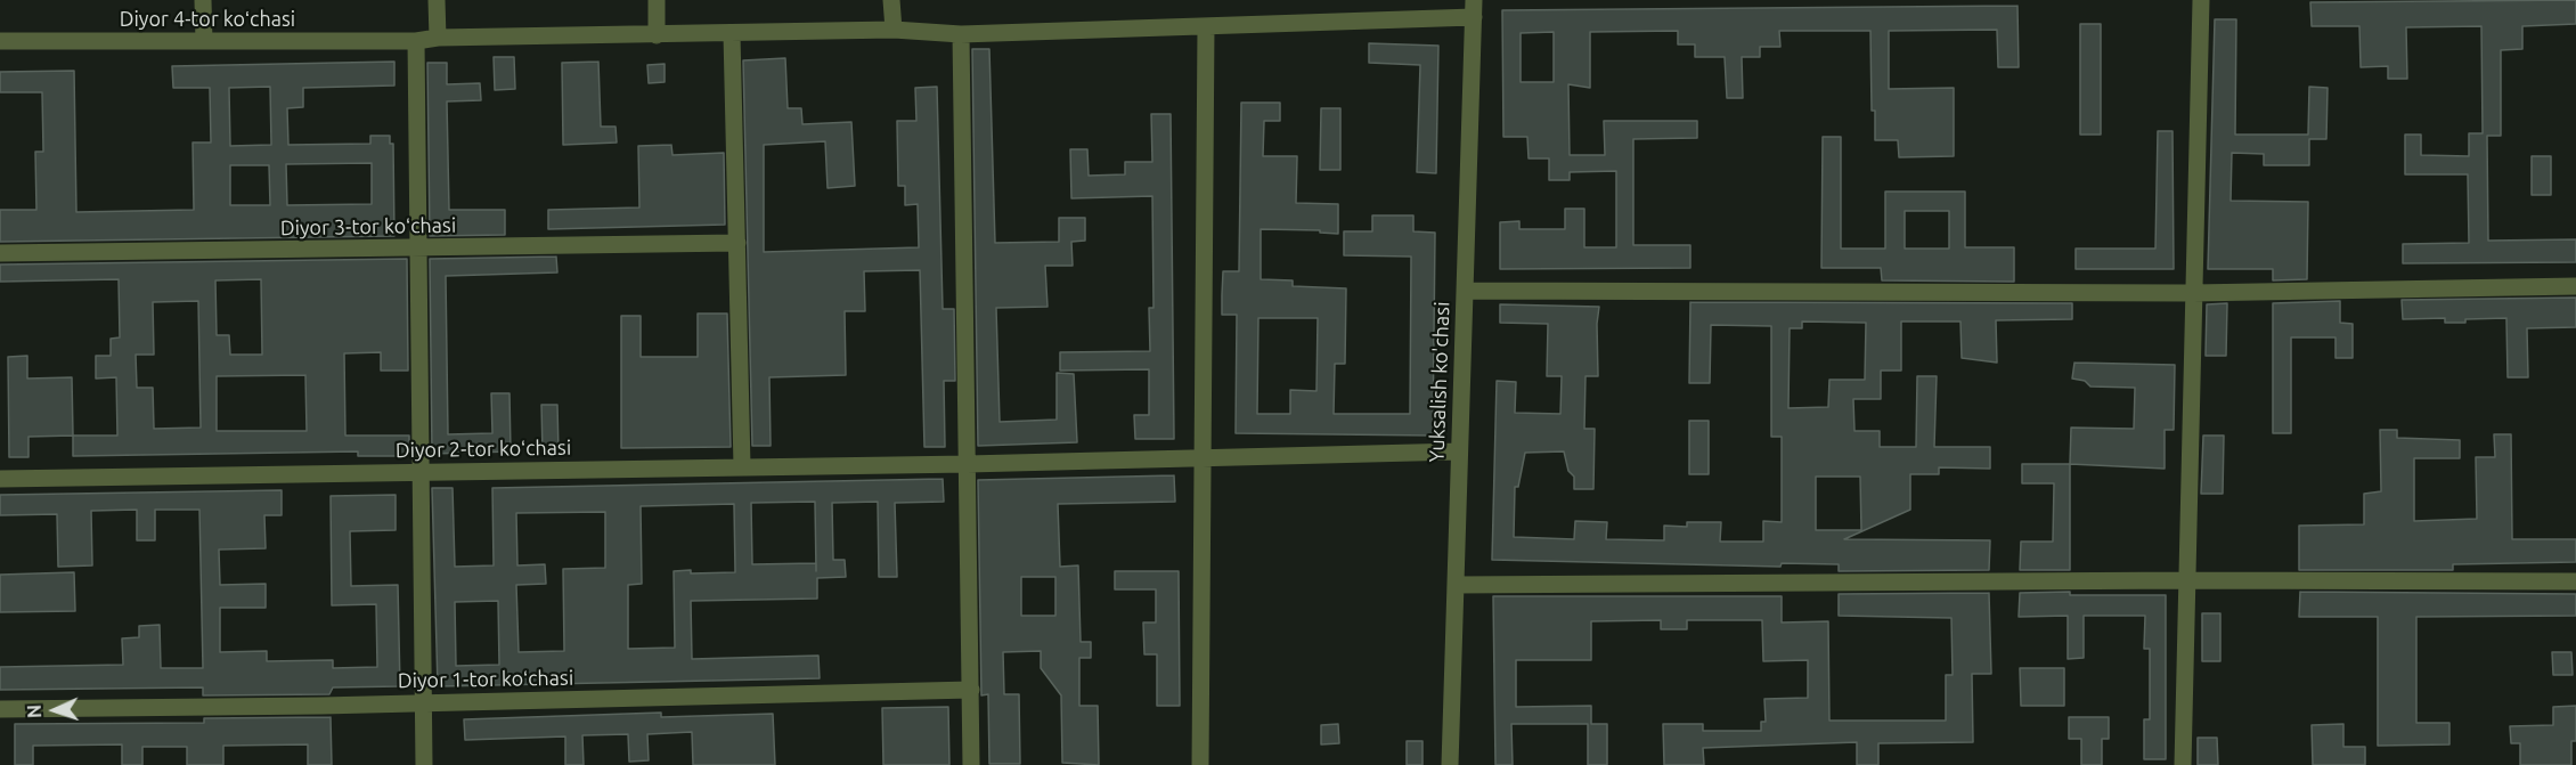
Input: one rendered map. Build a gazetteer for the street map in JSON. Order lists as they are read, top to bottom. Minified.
{"streets":{"street":["Diyor 4-tor koʻchasi","Diyor 3-tor koʻchasi","Yuksalish ko'chasi","Diyor 2-tor koʻchasi","Diyor 1-tor koʻchasi"]},"crossings":[["Diyor 4-tor koʻchasi","Yuksalish ko'chasi"],["Yuksalish ko'chasi","Diyor 2-tor koʻchasi"]],"north":"left"}
